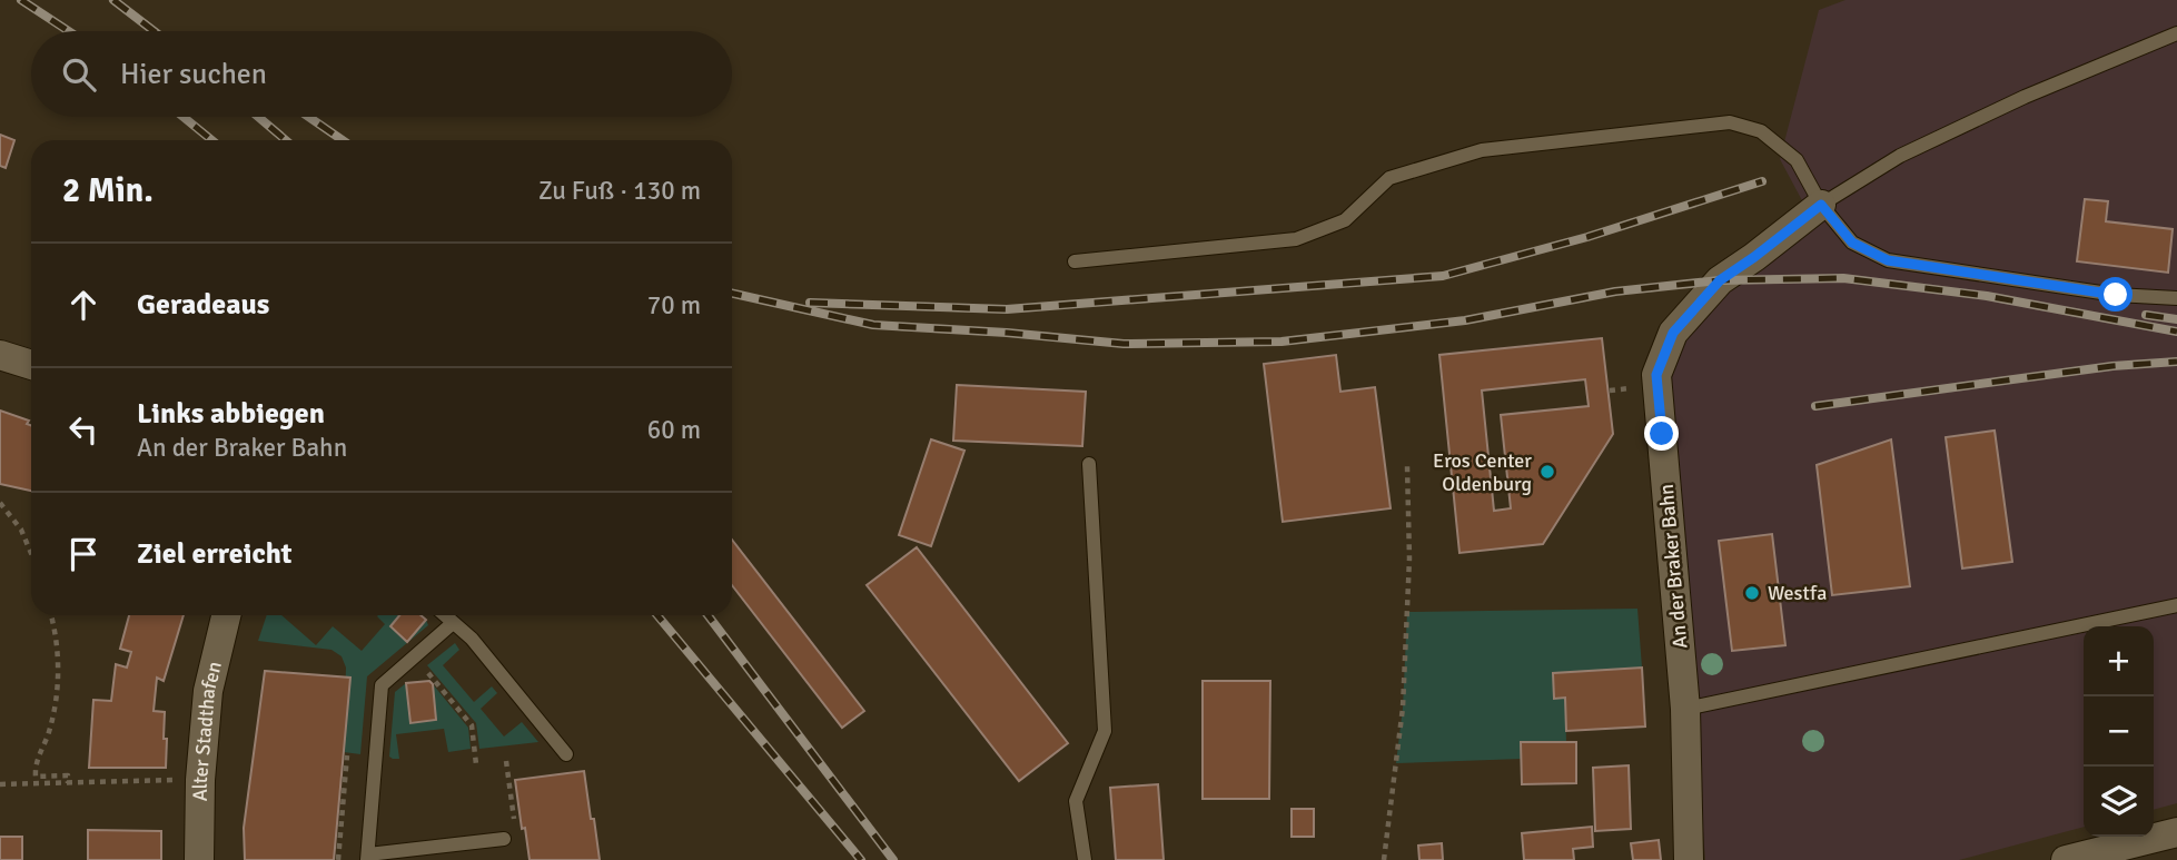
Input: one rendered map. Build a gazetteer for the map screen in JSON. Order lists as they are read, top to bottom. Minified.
{"streets":{"street":["An der Braker Bahn","Alter Stadthafen"]},"places":["Eros Center Oldenburg","Westfa"],"page":{"search":"Hier suchen","heading":["2 Min.","Zu Fuß · 130 m"],"list":[["Geradeaus","70 m"],["Links abbiegen","An der Braker Bahn","60 m"],"Ziel erreicht"],"map_buttons":["+","−"]}}
